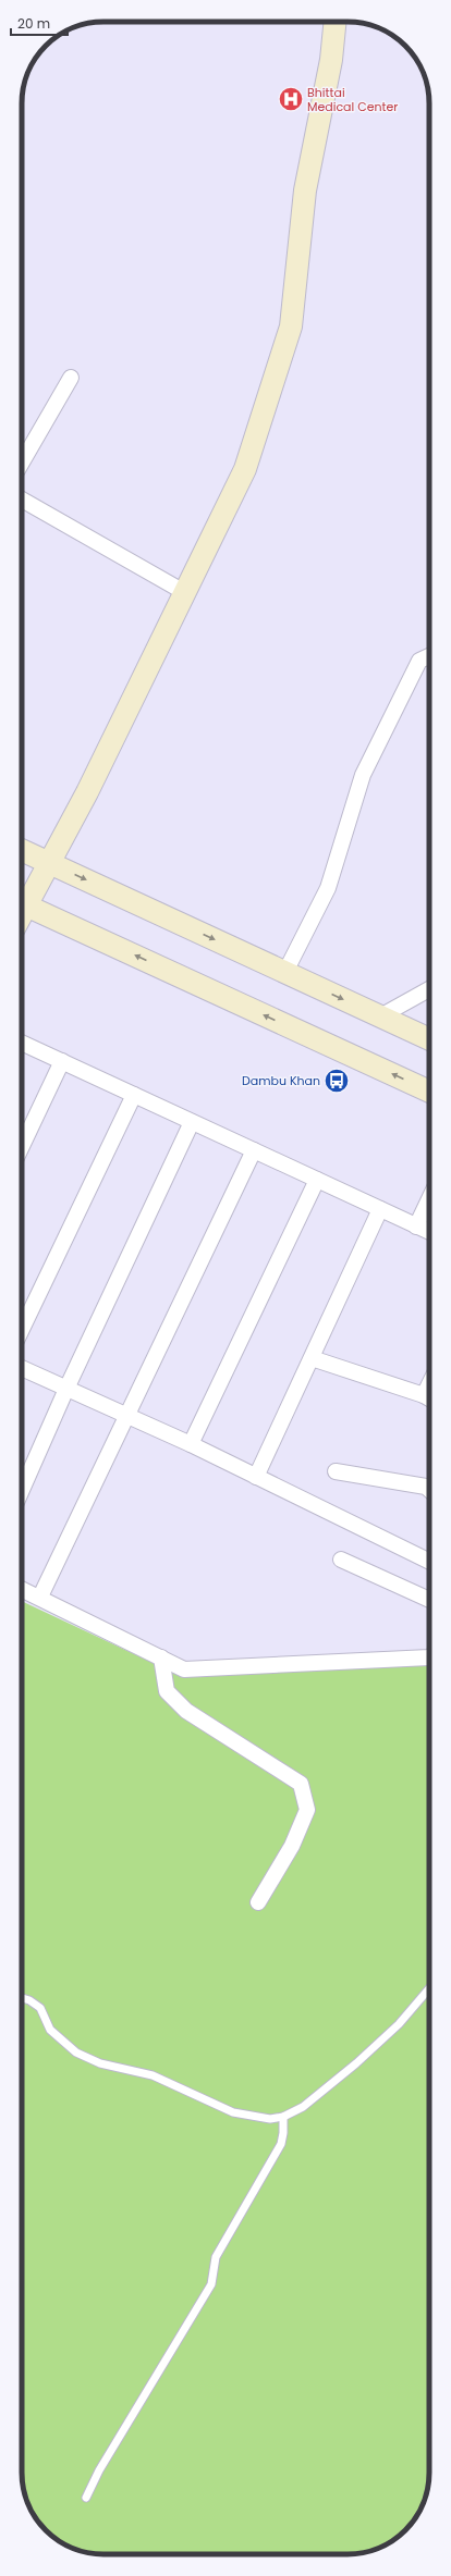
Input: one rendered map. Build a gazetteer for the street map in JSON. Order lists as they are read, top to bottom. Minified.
{"places":{"hospital":["Bhittai Medical Center"],"bus stop":["Dambu Khan"]},"scale_bar":"20 m"}
